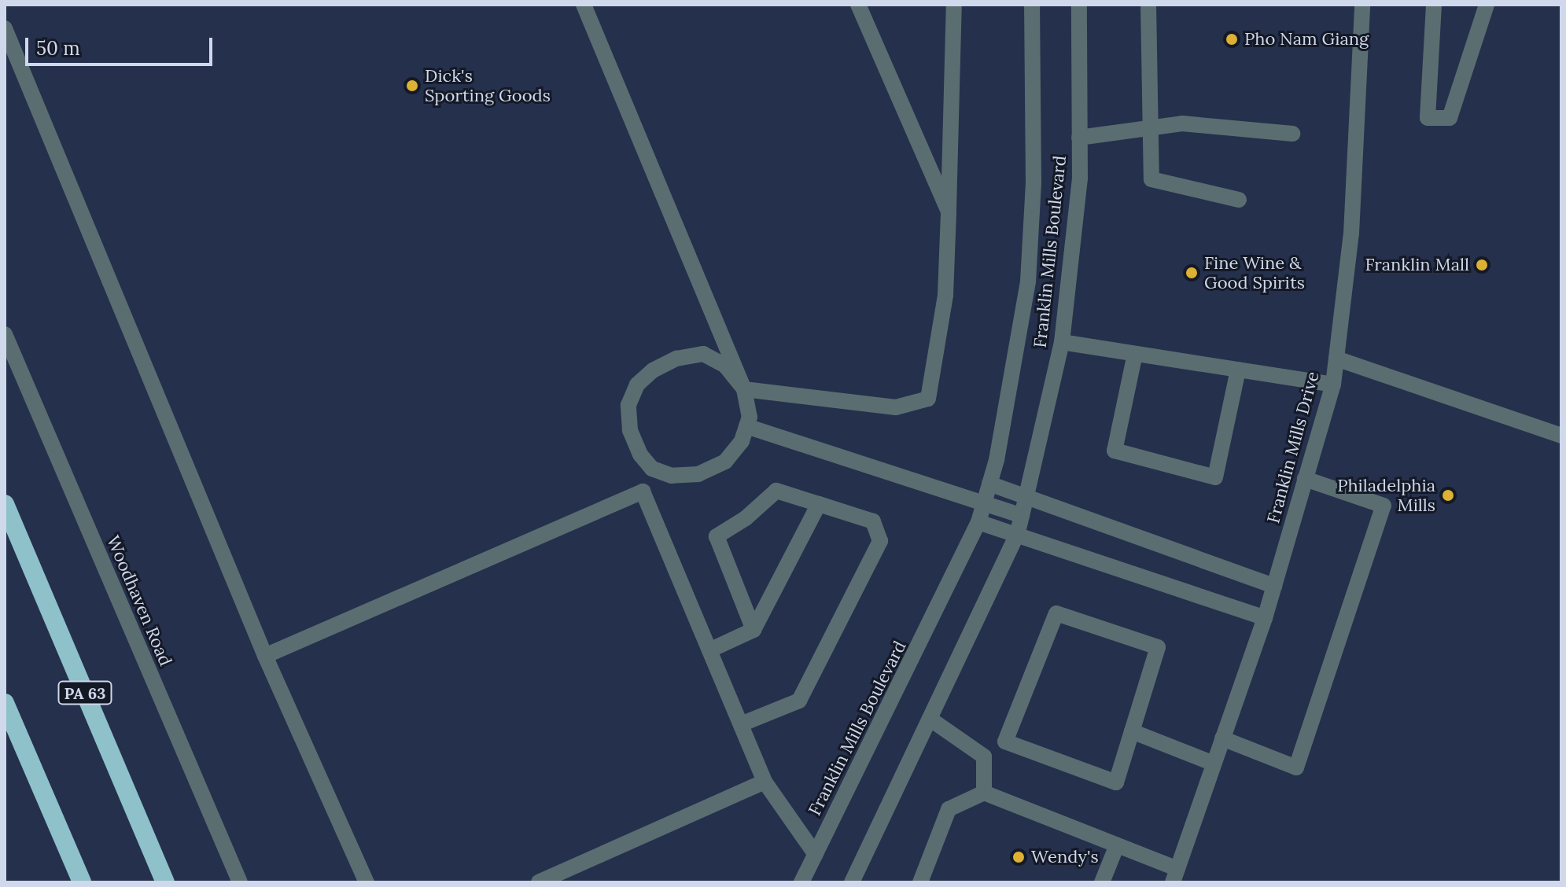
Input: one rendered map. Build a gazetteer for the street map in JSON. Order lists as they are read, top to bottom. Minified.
{"streets":{"highway":["PA 63"],"street":["Franklin Mills Boulevard","Franklin Mills Drive","Woodhaven Road"]},"places":["Pho Nam Giang","Dick's Sporting Goods","Franklin Mall","Fine Wine & Good Spirits","Philadelphia Mills","Wendy's"],"scale_bar":"50 m"}
